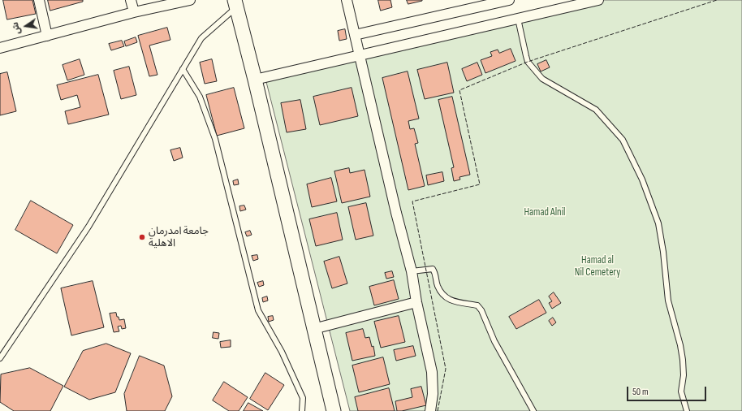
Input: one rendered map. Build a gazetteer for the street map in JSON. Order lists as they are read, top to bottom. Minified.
{"parks":["Hamad Alnil","Hamad al Nil Cemetery"],"places":["جامعة امدرمان الاهلية"],"scale_bar":"50 m","north":"left"}
